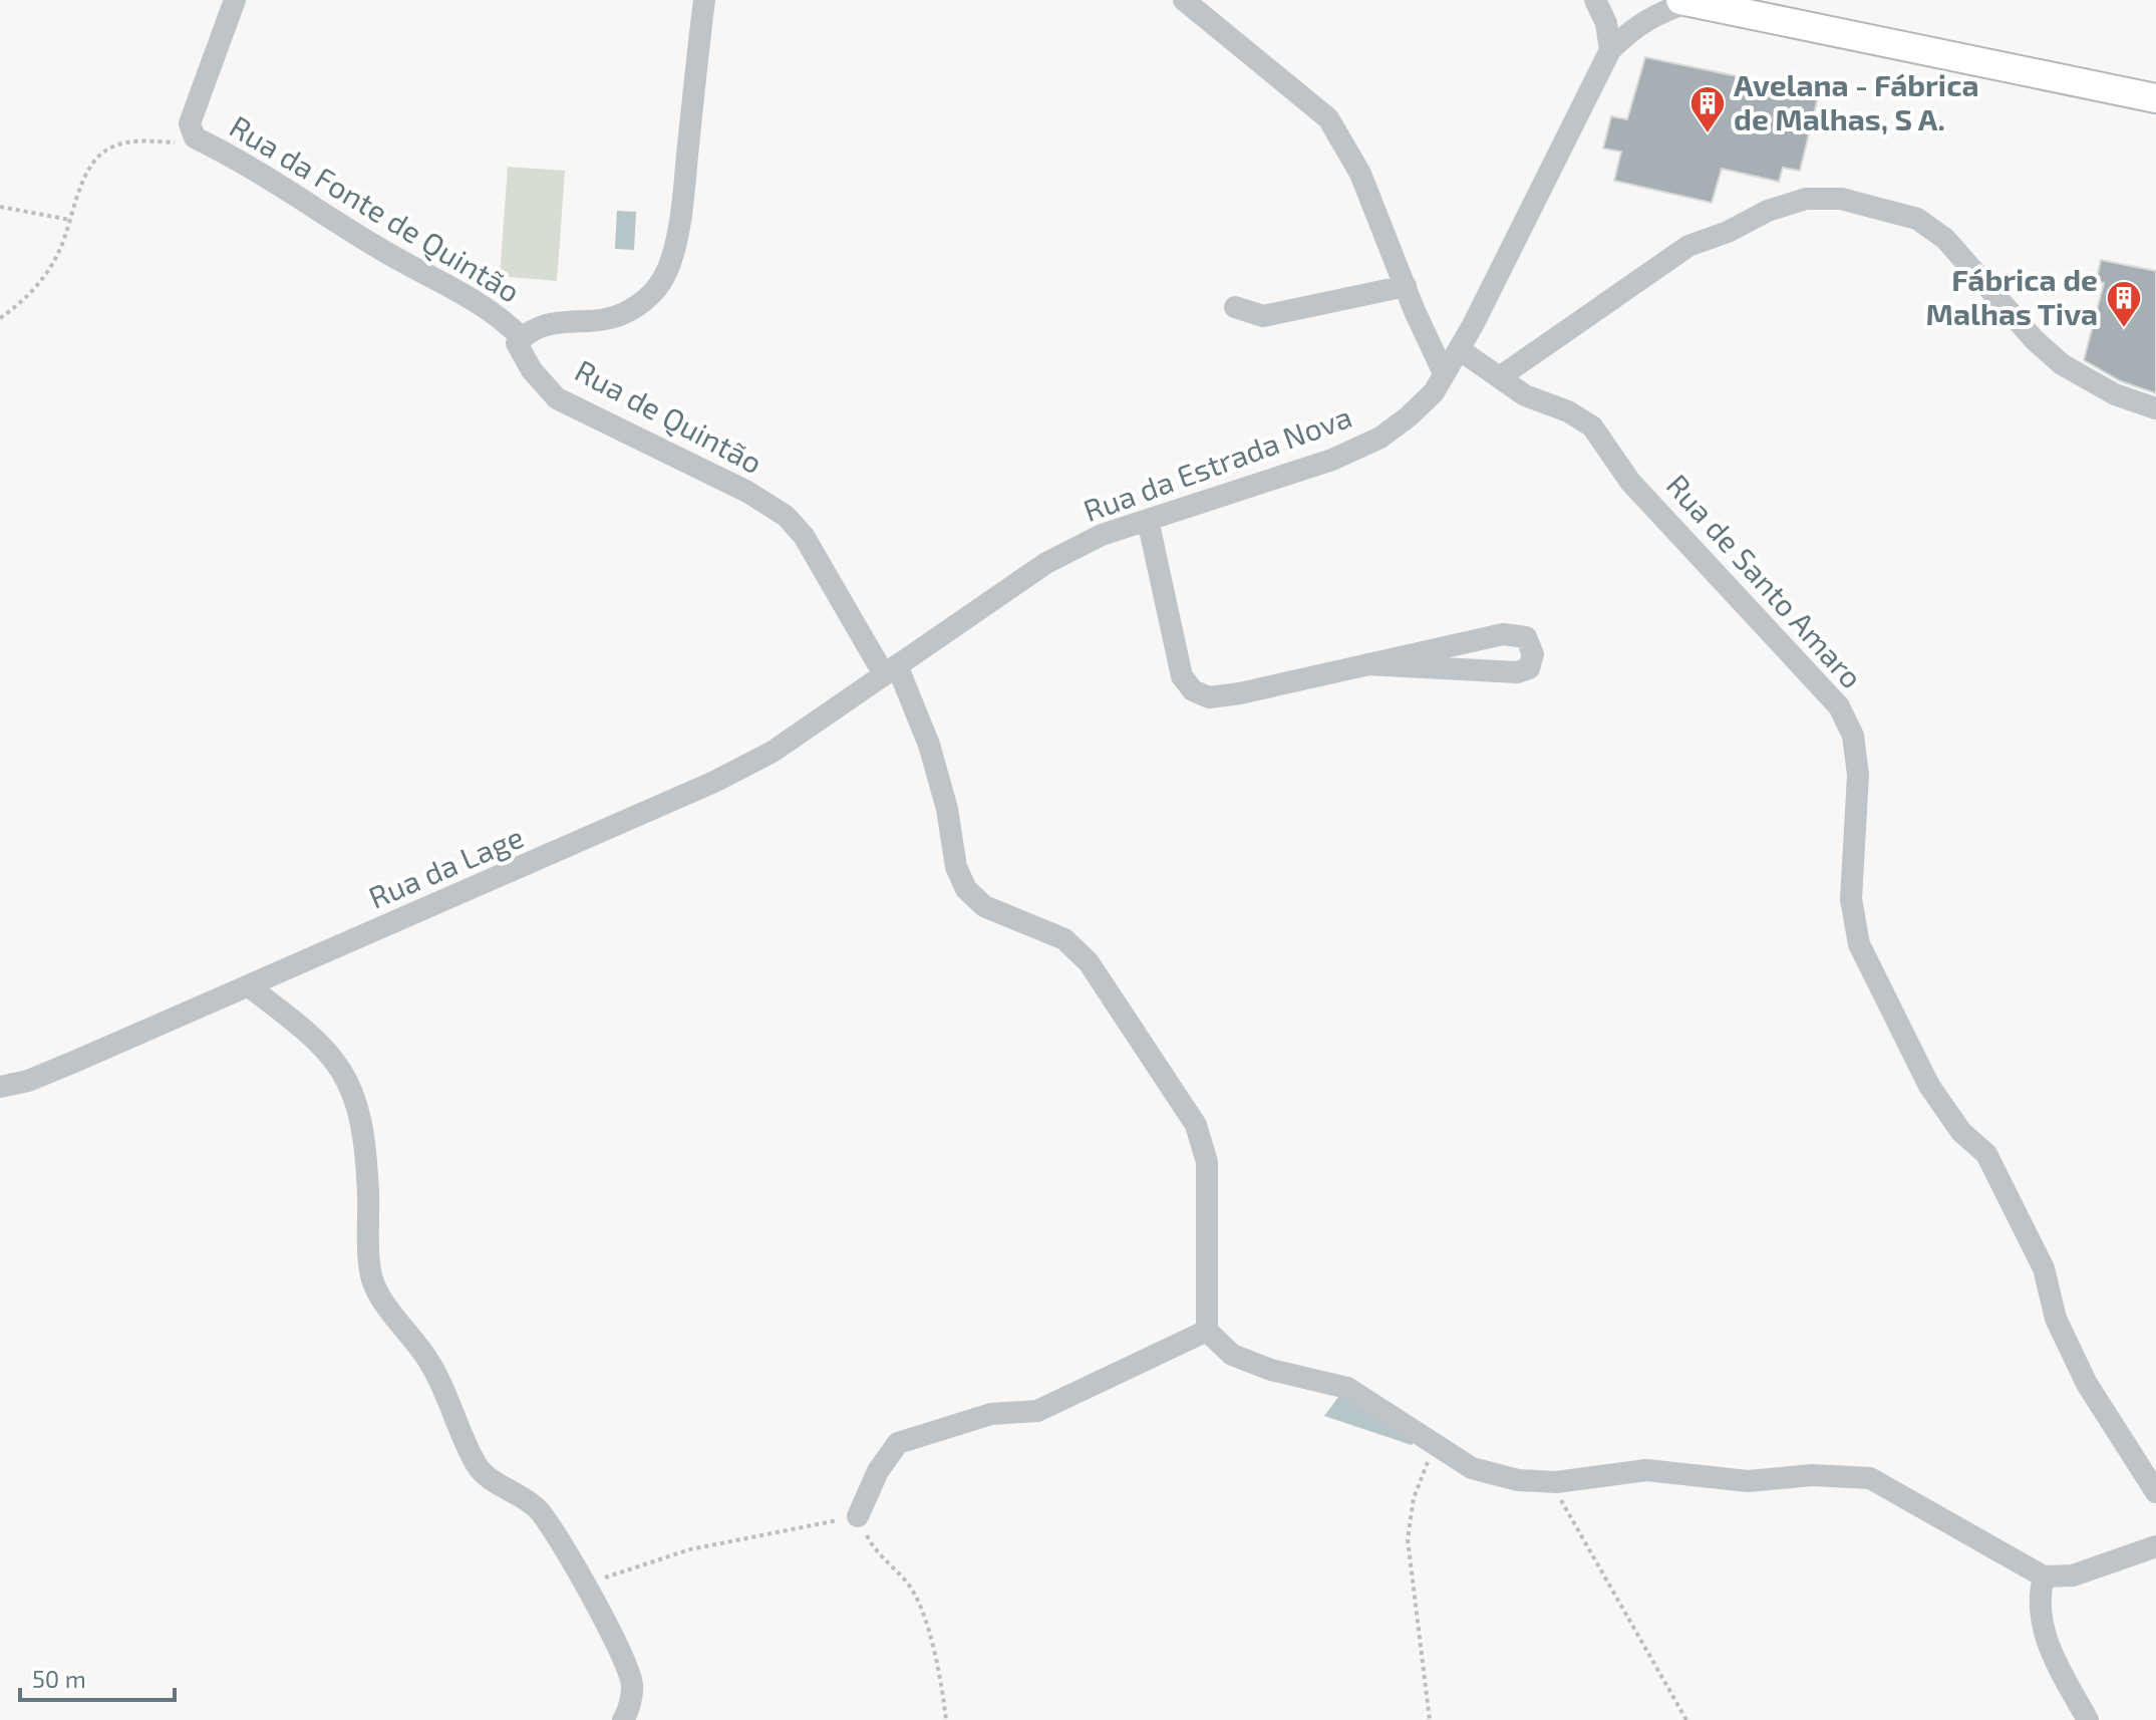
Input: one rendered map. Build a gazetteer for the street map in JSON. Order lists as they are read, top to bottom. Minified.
{"streets":{"street":["Rua da Fonte de Quintão","Rua de Quintão","Rua da Estrada Nova","Rua de Santo Amaro","Rua da Lage"]},"crossings":[["Rua da Fonte de Quintão","Rua de Quintão"],["Rua de Quintão","Rua da Estrada Nova"],["Rua de Quintão","Rua da Lage"],["Rua da Estrada Nova","Rua de Santo Amaro"],["Rua da Estrada Nova","Rua da Lage"]],"places":{"building":["Avelana - Fábrica de Malhas, S A.","Fábrica de Malhas Tiva"]},"scale_bar":"50 m"}
